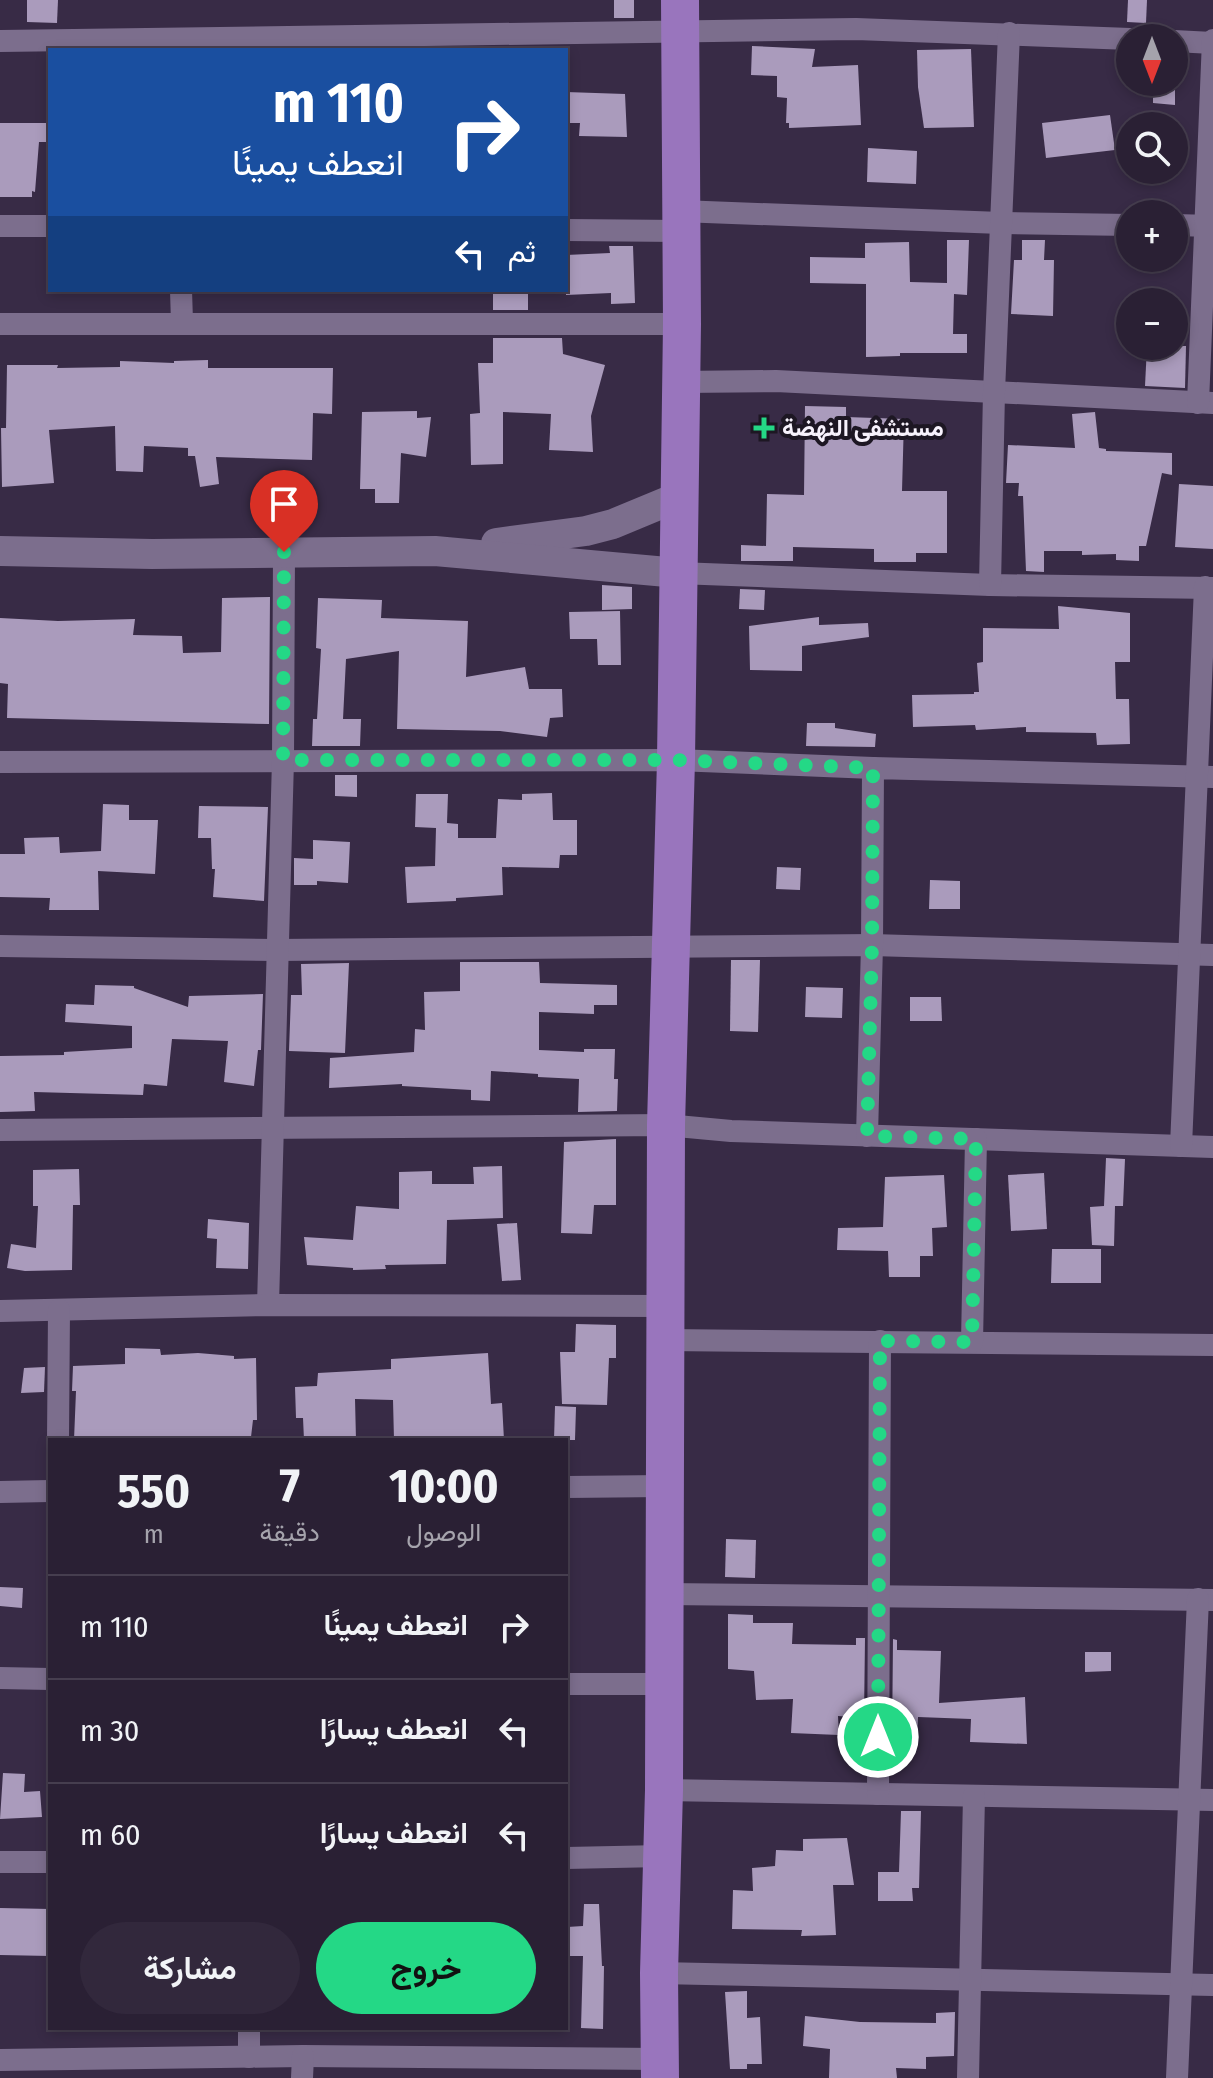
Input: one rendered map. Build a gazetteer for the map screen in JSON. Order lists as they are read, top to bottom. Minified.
{"places":{"health":["مستشفى النهضة"]},"north":"bottom","page":{"map_buttons":["+","−"],"turn":["110 m","انعطف يمينًا"],"then":"ثم","eta":["10:00","الوصول","7","دقيقة","550","m"],"list":[{"name":"انعطف يمينًا","value":"110 m"},{"name":"انعطف يسارًا","value":"30 m"},{"name":"انعطف يسارًا","value":"60 m"}],"buttons":["خروج","مشاركة"]}}
